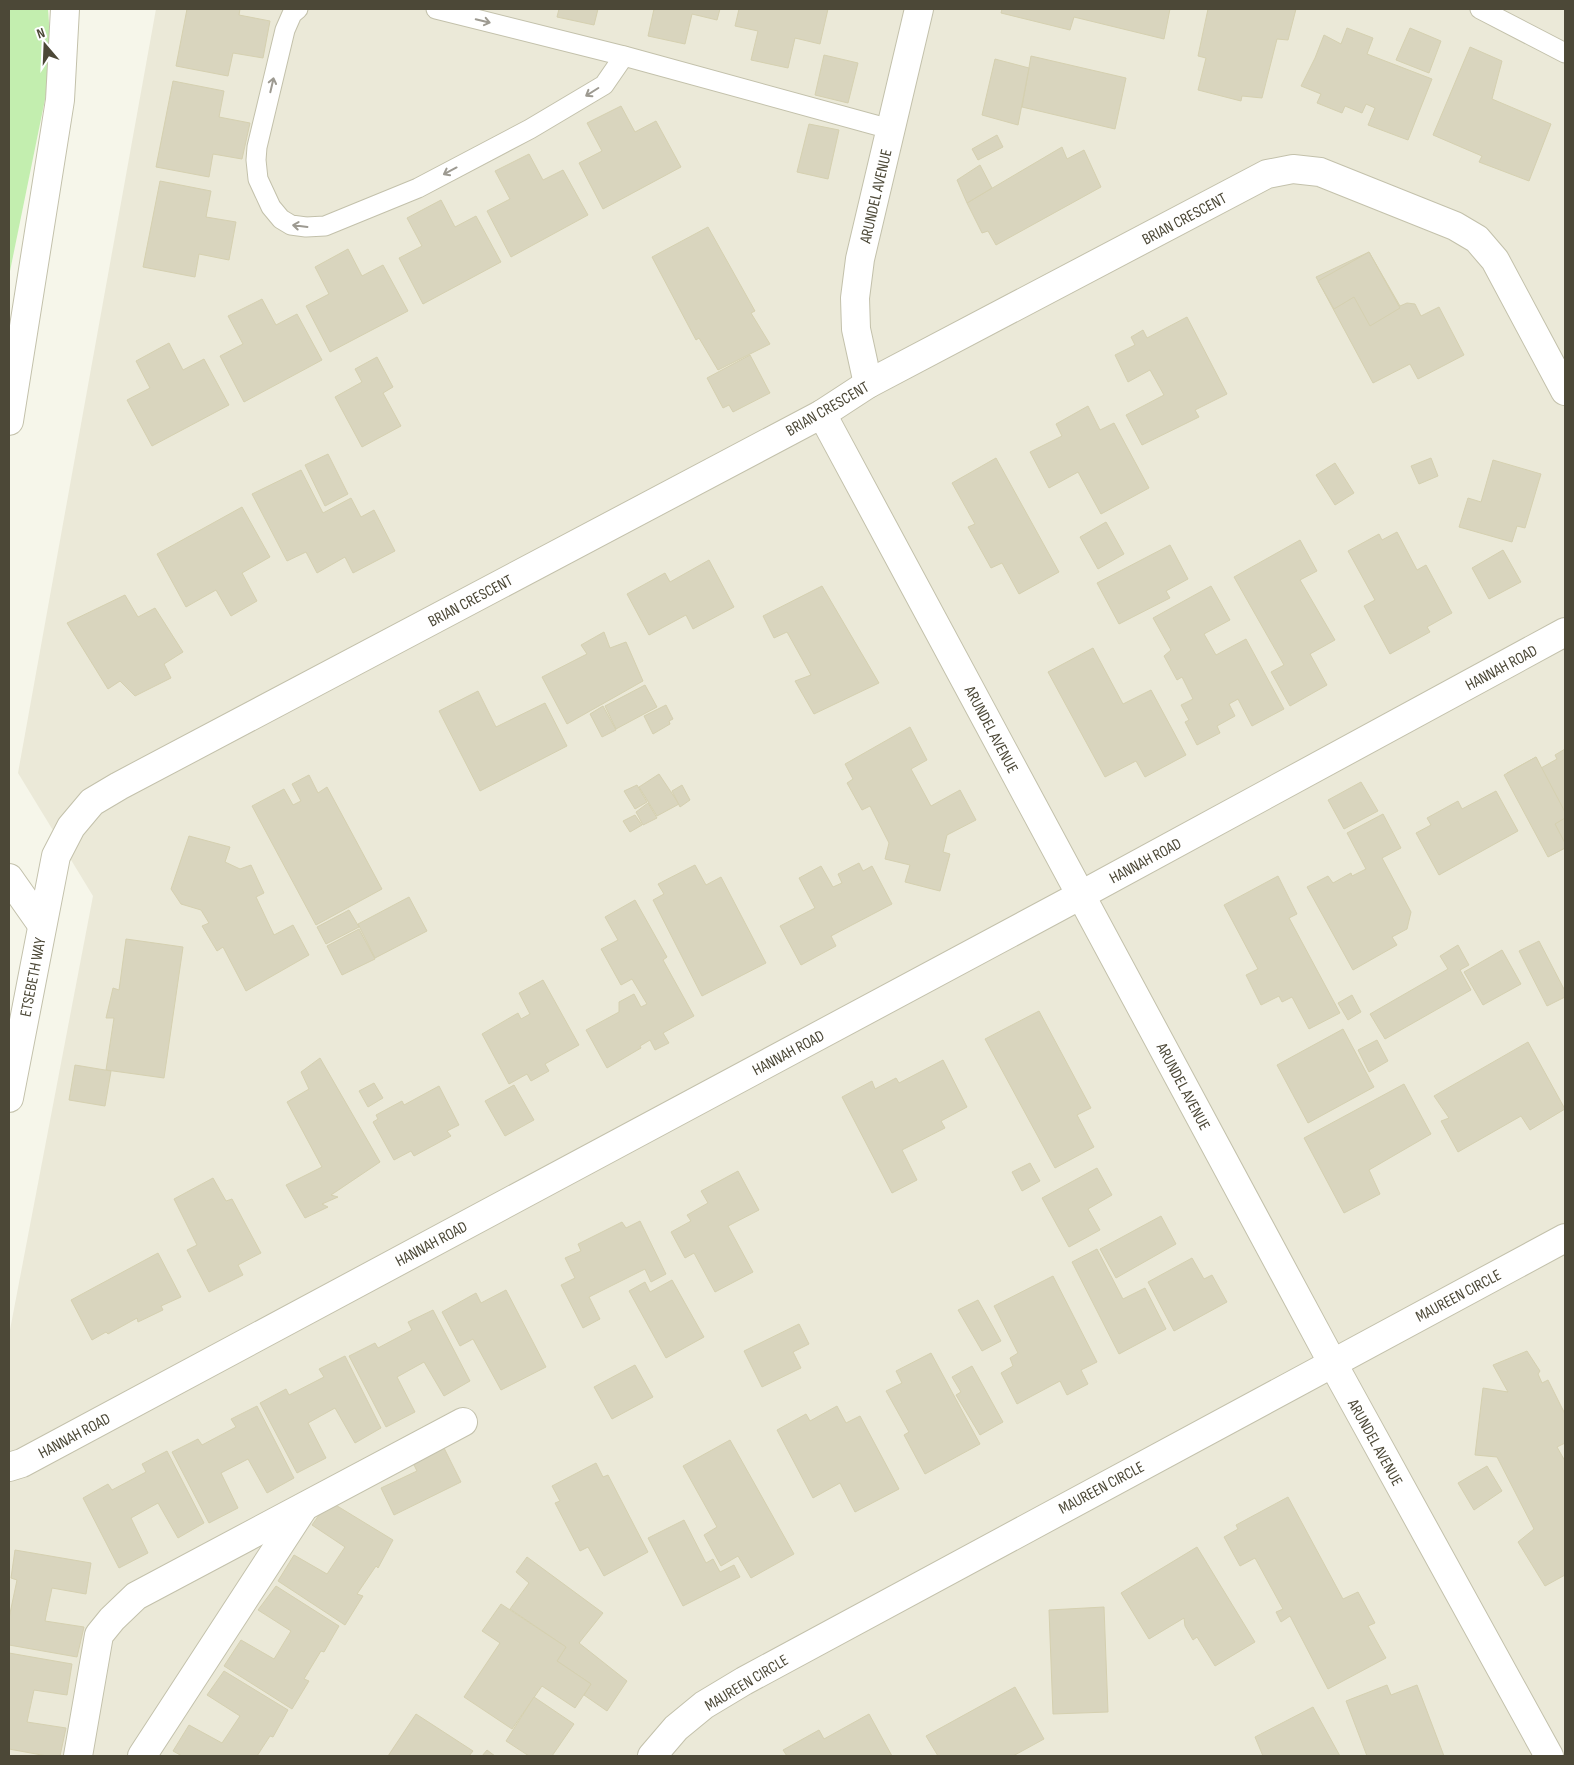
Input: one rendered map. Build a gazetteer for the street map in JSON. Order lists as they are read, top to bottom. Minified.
{"streets":{"street":["ARUNDEL AVENUE","BRIAN CRESCENT","HANNAH ROAD","ETSEBETH WAY","MAUREEN CIRCLE"]},"crossings":[["ARUNDEL AVENUE","BRIAN CRESCENT"],["ARUNDEL AVENUE","HANNAH ROAD"],["ARUNDEL AVENUE","MAUREEN CIRCLE"],["BRIAN CRESCENT","ETSEBETH WAY"]],"north":"top"}
